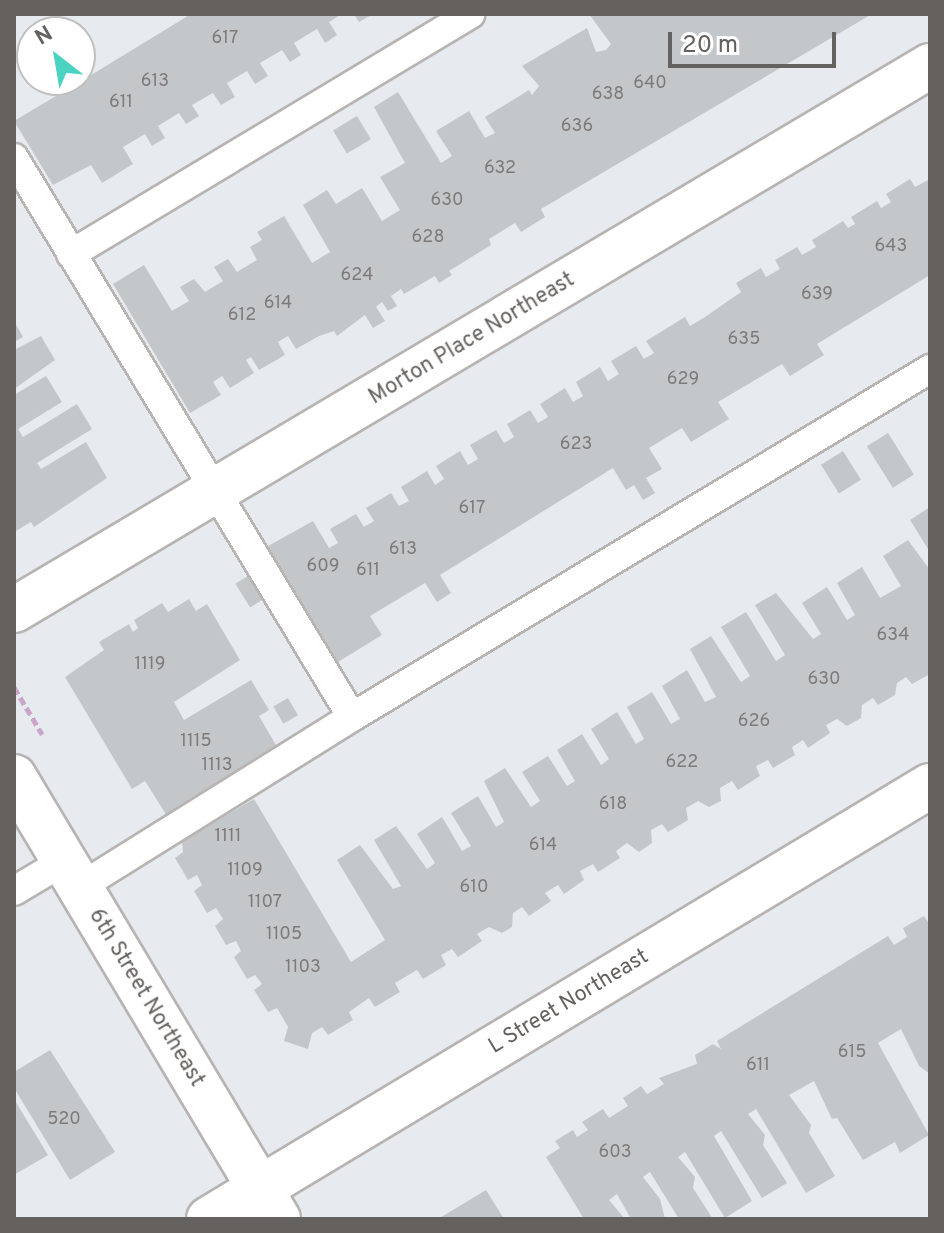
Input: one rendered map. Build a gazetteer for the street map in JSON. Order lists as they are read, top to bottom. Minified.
{"streets":{"street":["Morton Place Northeast","6th Street Northeast","L Street Northeast"]},"crossings":[["6th Street Northeast","L Street Northeast"]],"house_numbers":["617","613","640","638","611","636","632","630","628","643","624","639","614","612","635","629","623","617","613","609","611","634","1119","630","626","1115","622","1113","618","1111","614","1109","610","1107","1105","1103","615","611","520","603"],"scale_bar":"20 m","north":"top left"}
